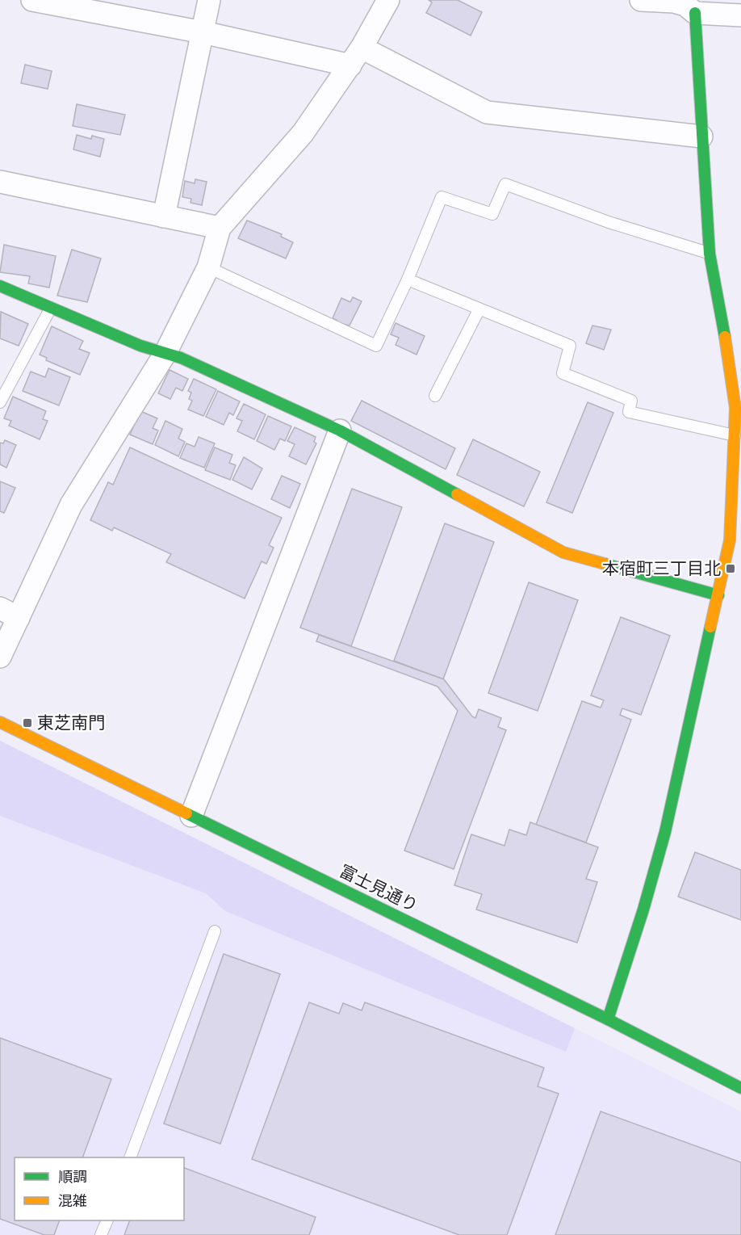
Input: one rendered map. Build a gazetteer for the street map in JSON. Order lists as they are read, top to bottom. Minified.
{"streets":{"street":["富士見通り"]},"places":{"transit":["本宿町三丁目北","東芝南門"]},"legend":["順調","混雑"]}
